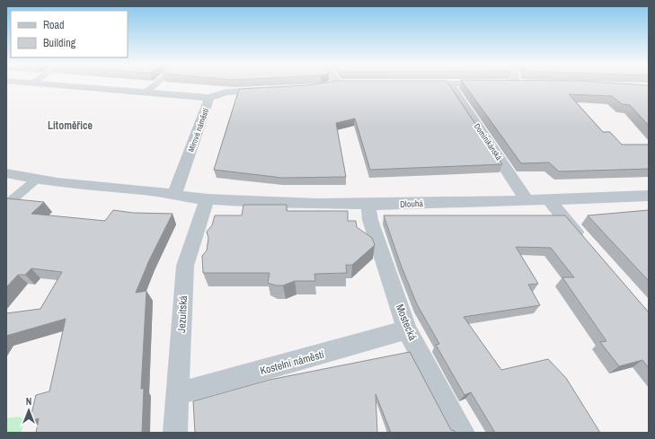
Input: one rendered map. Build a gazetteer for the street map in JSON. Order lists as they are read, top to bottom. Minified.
{"streets":{"street":["Mírové náměstí","Dominikánská","Dlouhá","Jezuitská","Mostecká","Kostelní náměstí"]},"crossings":[["Mírové náměstí","Dlouhá"],["Dominikánská","Dlouhá"],["Dlouhá","Jezuitská"],["Dlouhá","Mostecká"],["Jezuitská","Kostelní náměstí"],["Mostecká","Kostelní náměstí"]],"districts":["Litoměřice"],"legend":["Road","Building"],"north":"top"}
